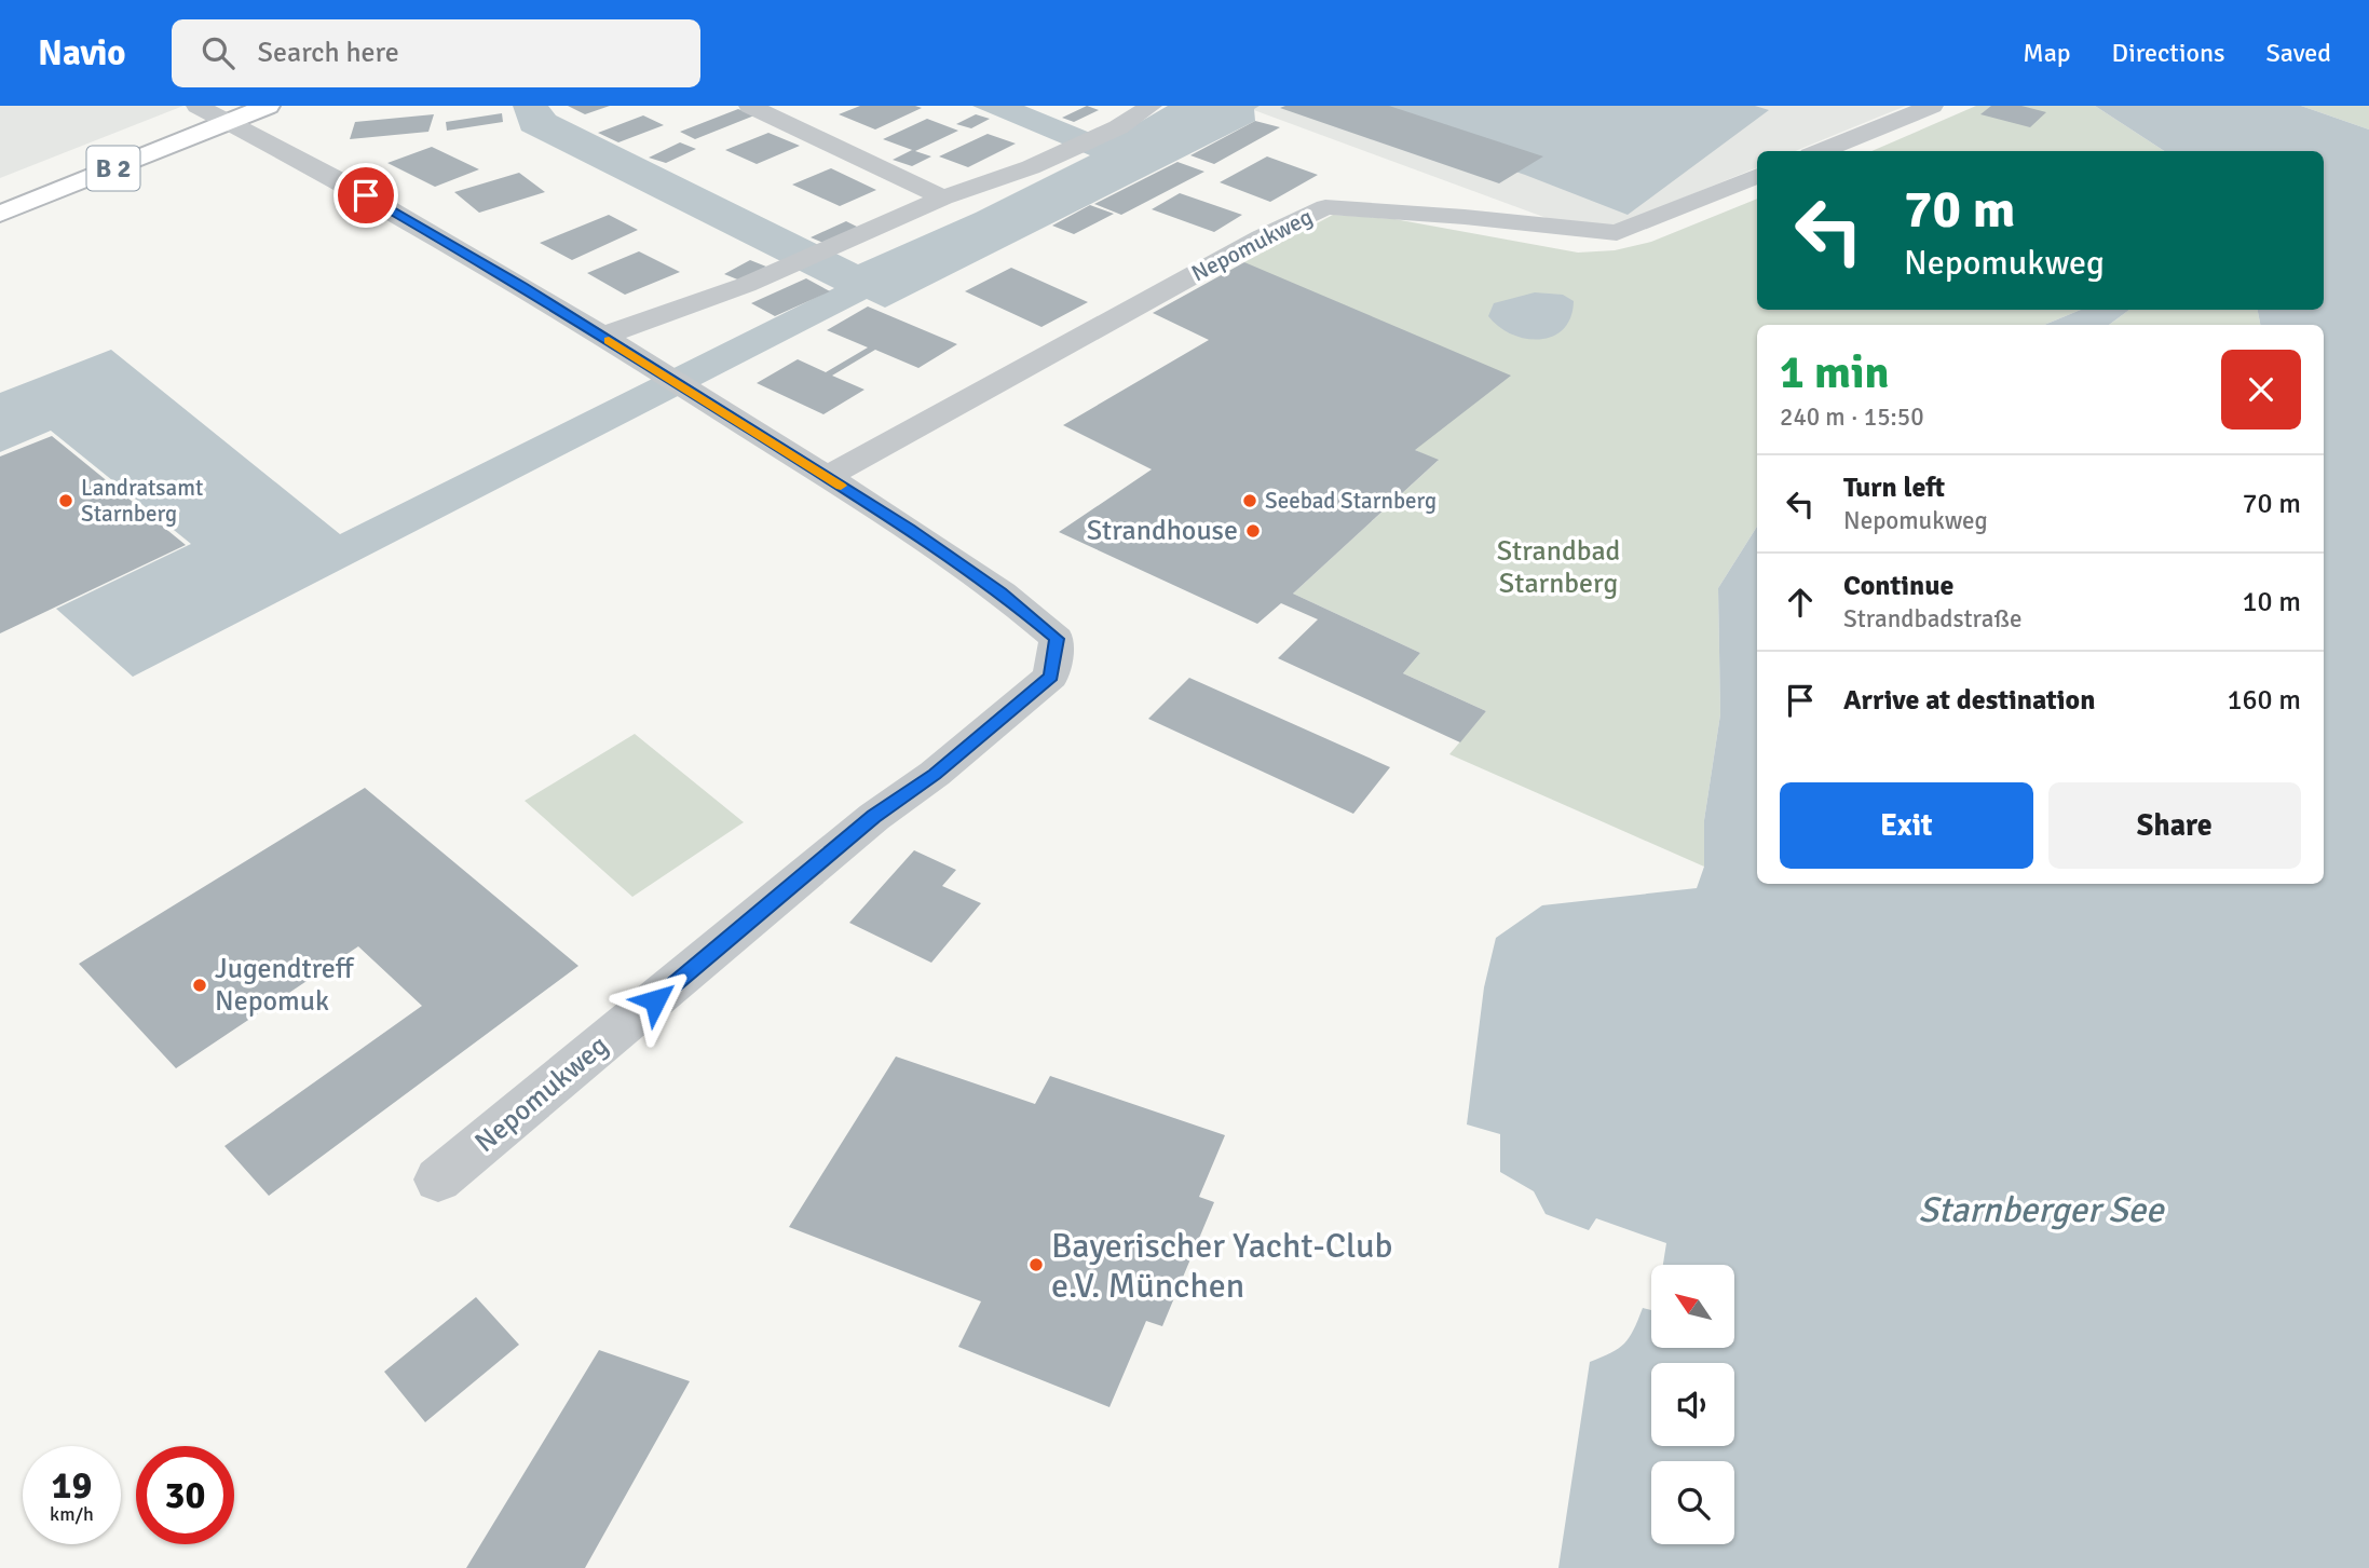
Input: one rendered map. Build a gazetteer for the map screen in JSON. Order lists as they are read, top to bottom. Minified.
{"streets":{"main road":["B 2"],"street":["Nepomukweg"]},"water":["Starnberger See"],"parks":["Strandbad Starnberg"],"places":["Landratsamt Starnberg","Seebad Starnberg","Strandhouse","Jugendtreff Nepomuk","Bayerischer Yacht-Club e.V. München"],"north":"top left","page":{"header":"Navio","search":"Search here","nav":["Map","Directions","Saved"],"turn":["70 m","Nepomukweg"],"heading":["1 min","240 m · 15:50"],"list":[{"name":"Turn left","note":"Nepomukweg","value":"70 m"},{"name":"Continue","note":"Strandbadstraße","value":"10 m"},{"name":"Arrive at destination","value":"160 m"}],"buttons":["Exit","Share"],"speed":"19 km/h","limit":"30"}}
